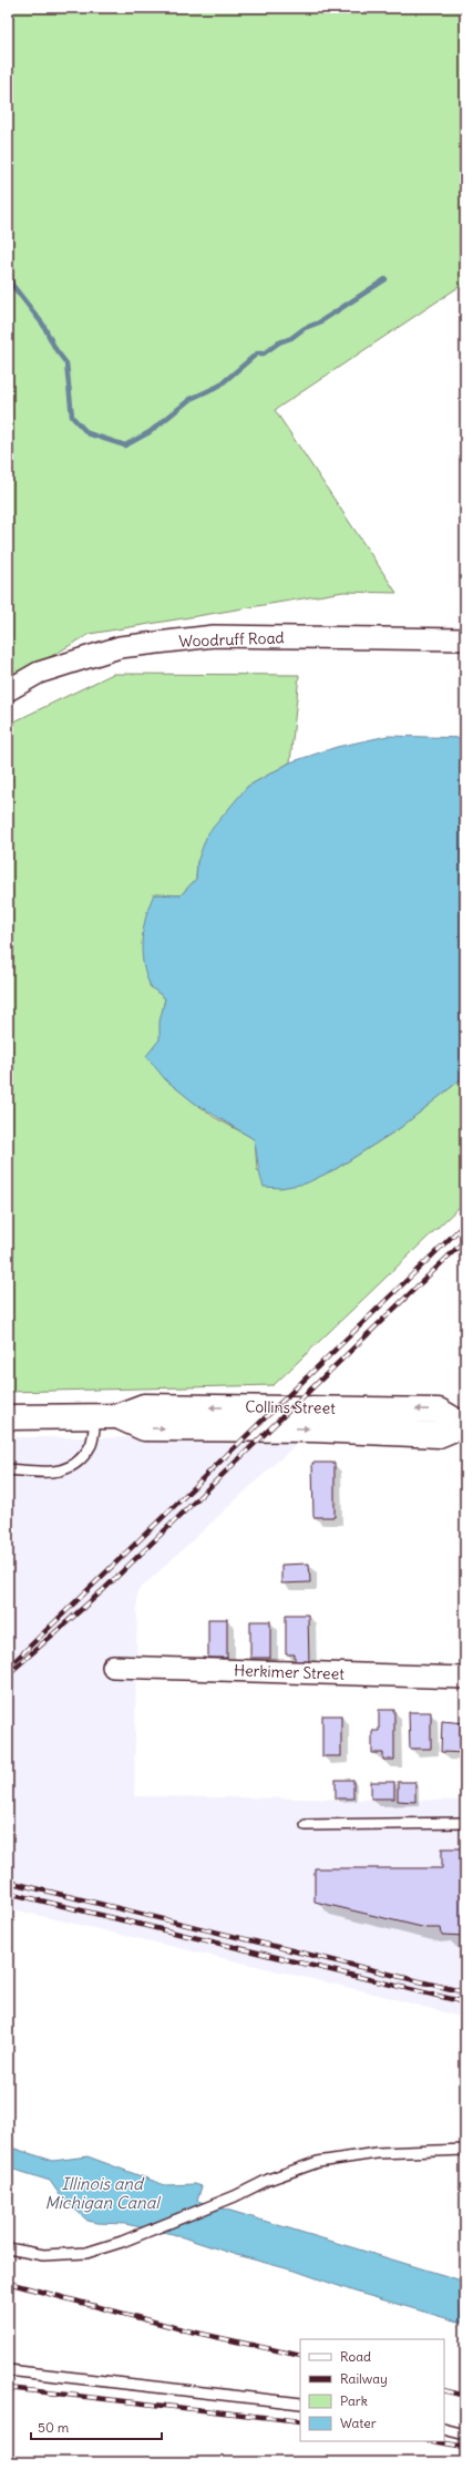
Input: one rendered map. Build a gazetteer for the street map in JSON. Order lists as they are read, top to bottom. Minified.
{"streets":{"main road":["Collins Street"],"street":["Woodruff Road","Herkimer Street"]},"water":["Illinois and Michigan Canal"],"legend":["Road","Railway","Park","Water"],"scale_bar":"50 m"}
